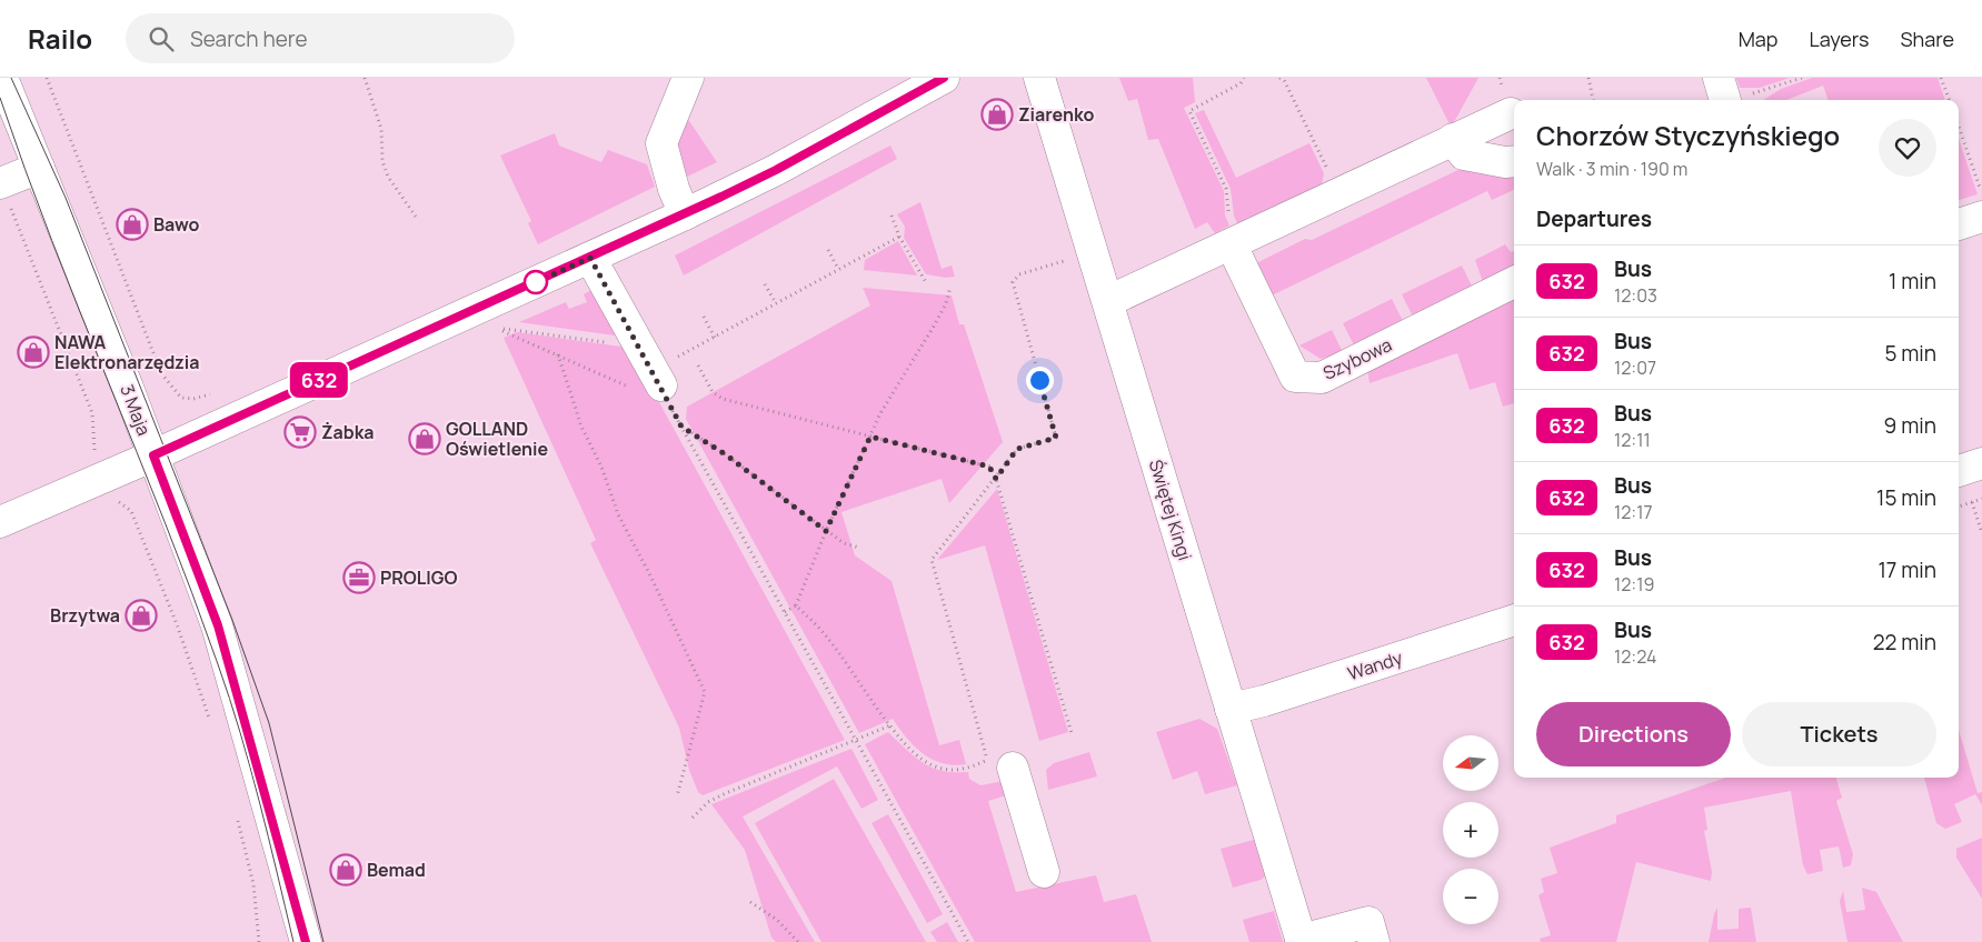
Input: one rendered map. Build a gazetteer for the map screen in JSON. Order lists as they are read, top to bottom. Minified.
{"streets":{"street":["Szybowa","3 Maja","Świętej Kingi","Wandy"]},"crossings":[["Świętej Kingi","Wandy"]],"places":{"shop":["Ziarenko","Bawo","NAWA Elektronarzędzia","GOLLAND Oświetlenie","Brzytwa","Bemad"],"supermarket":["Żabka"],"office":["PROLIGO"]},"lines":["bus line 632"],"north":"left","page":{"header":"Railo","search":"Search here","nav":["Map","Layers","Share"],"on_map":"632","heading":[["Chorzów Styczyńskiego","Walk · 3 min · 190 m"],"Departures"],"list":[{"mark":"632","name":"Bus","note":"12:03","value":"1 min"},{"mark":"632","name":"Bus","note":"12:07","value":"5 min"},{"mark":"632","name":"Bus","note":"12:11","value":"9 min"},{"mark":"632","name":"Bus","note":"12:17","value":"15 min"},{"mark":"632","name":"Bus","note":"12:19","value":"17 min"},{"mark":"632","name":"Bus","note":"12:24","value":"22 min"}],"buttons":["Directions","Tickets"],"map_buttons":["+","−"]}}
